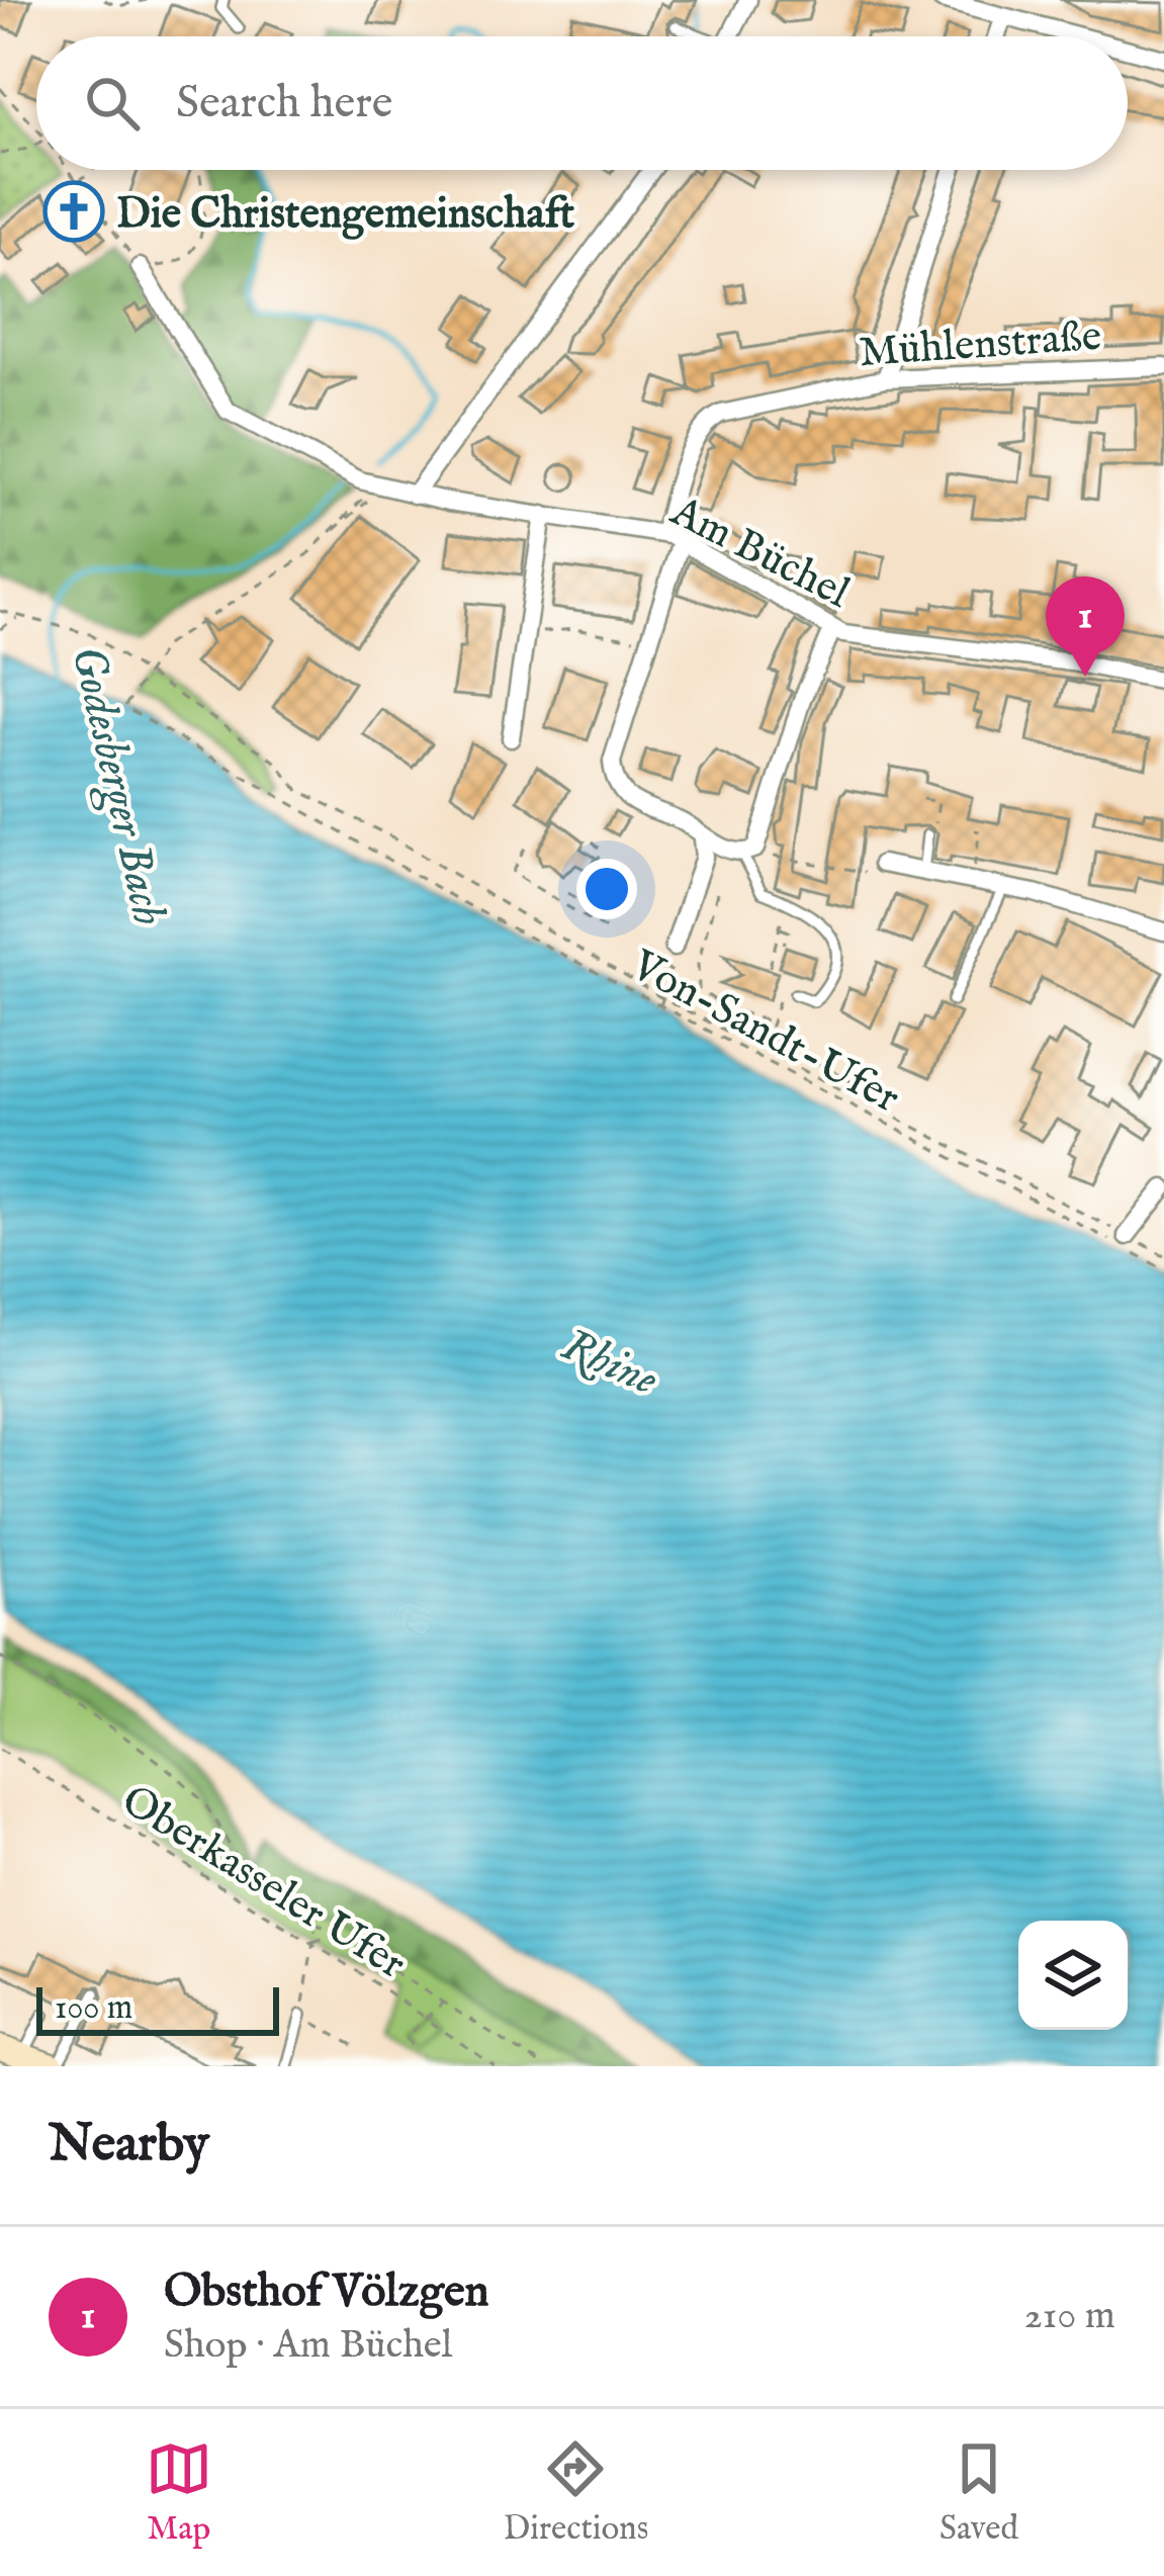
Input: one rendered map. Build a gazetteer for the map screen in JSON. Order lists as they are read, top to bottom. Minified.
{"streets":{"street":["Mühlenstraße","Am Büchel"],"path":["Von-Sandt-Ufer","Oberkasseler Ufer"]},"crossings":[["Mühlenstraße","Am Büchel"]],"water":["Godesberger Bach","Rhine"],"places":{"church":["Die Christengemeinschaft"]},"scale_bar":"100 m","page":{"search":"Search here","pins":"1","scale":"100 m","heading":"Nearby","list":[{"mark":"1","name":"Obsthof Völzgen","note":"Shop · Am Büchel","value":"210 m"}],"nav":["Map","Directions","Saved"]}}
